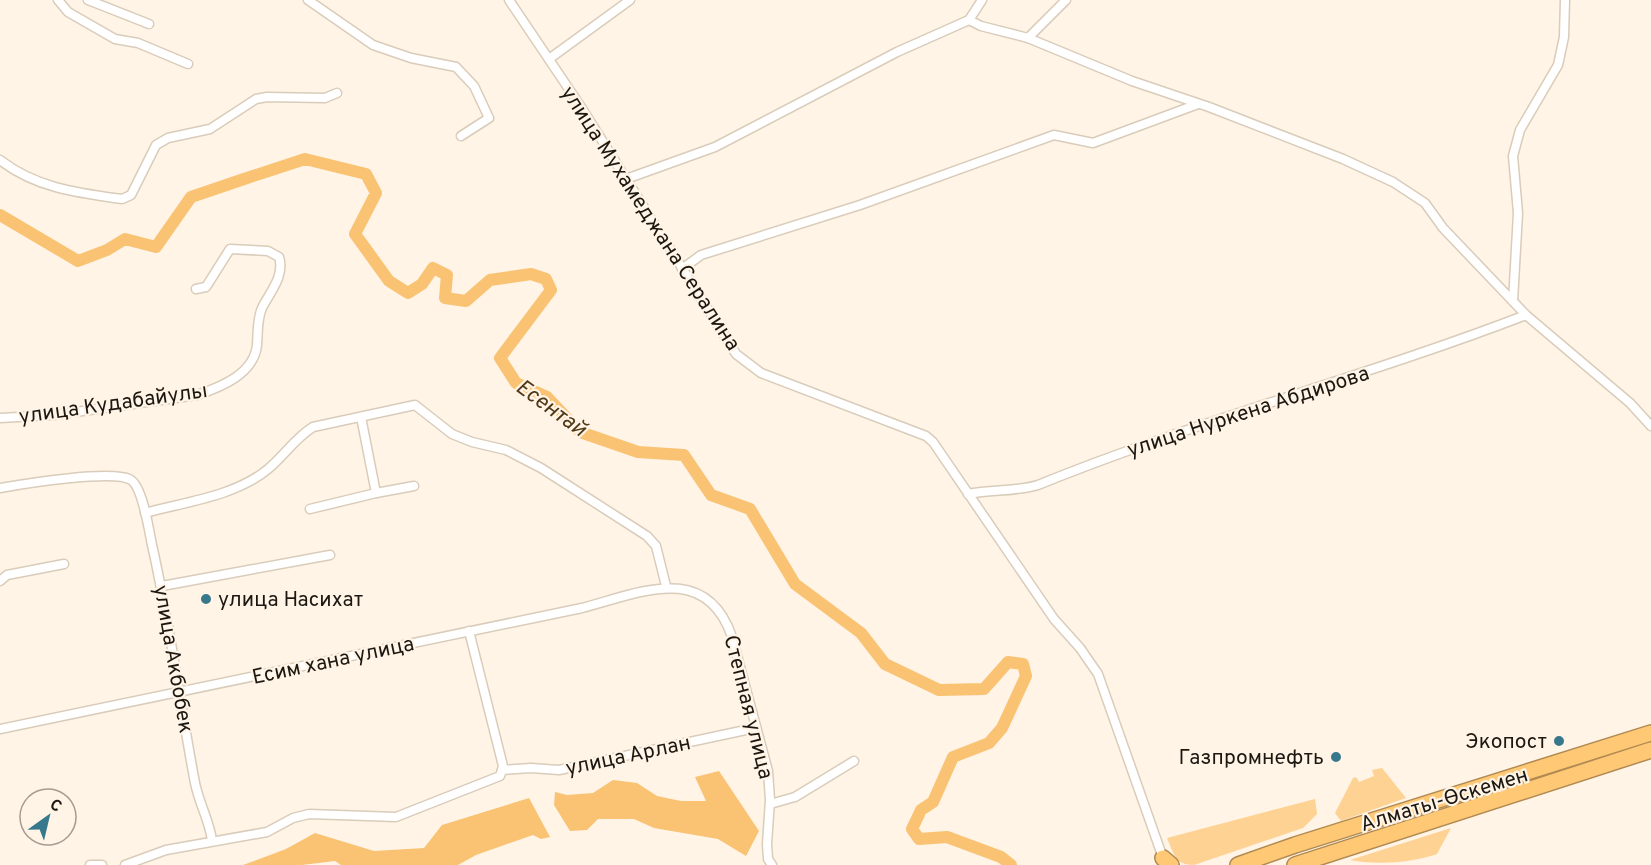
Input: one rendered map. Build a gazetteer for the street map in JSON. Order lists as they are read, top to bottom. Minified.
{"streets":{"highway":["Алматы-Өскемен"],"street":["улица Мухамеджана Сералина","улица Кудабайулы","улица Нуркена Абдирова","улица Акбобек","Есим хана улица","Степная улица","улица Арлан"]},"crossings":[["улица Мухамеджана Сералина","улица Нуркена Абдирова"],["улица Акбобек","Есим хана улица"],["улица Акбобек","улица Арлан"],["Есим хана улица","Степная улица"],["Степная улица","улица Арлан"]],"water":["Есентай"],"places":["улица Насихат","Экопост","Газпромнефть"],"north":"top right"}
